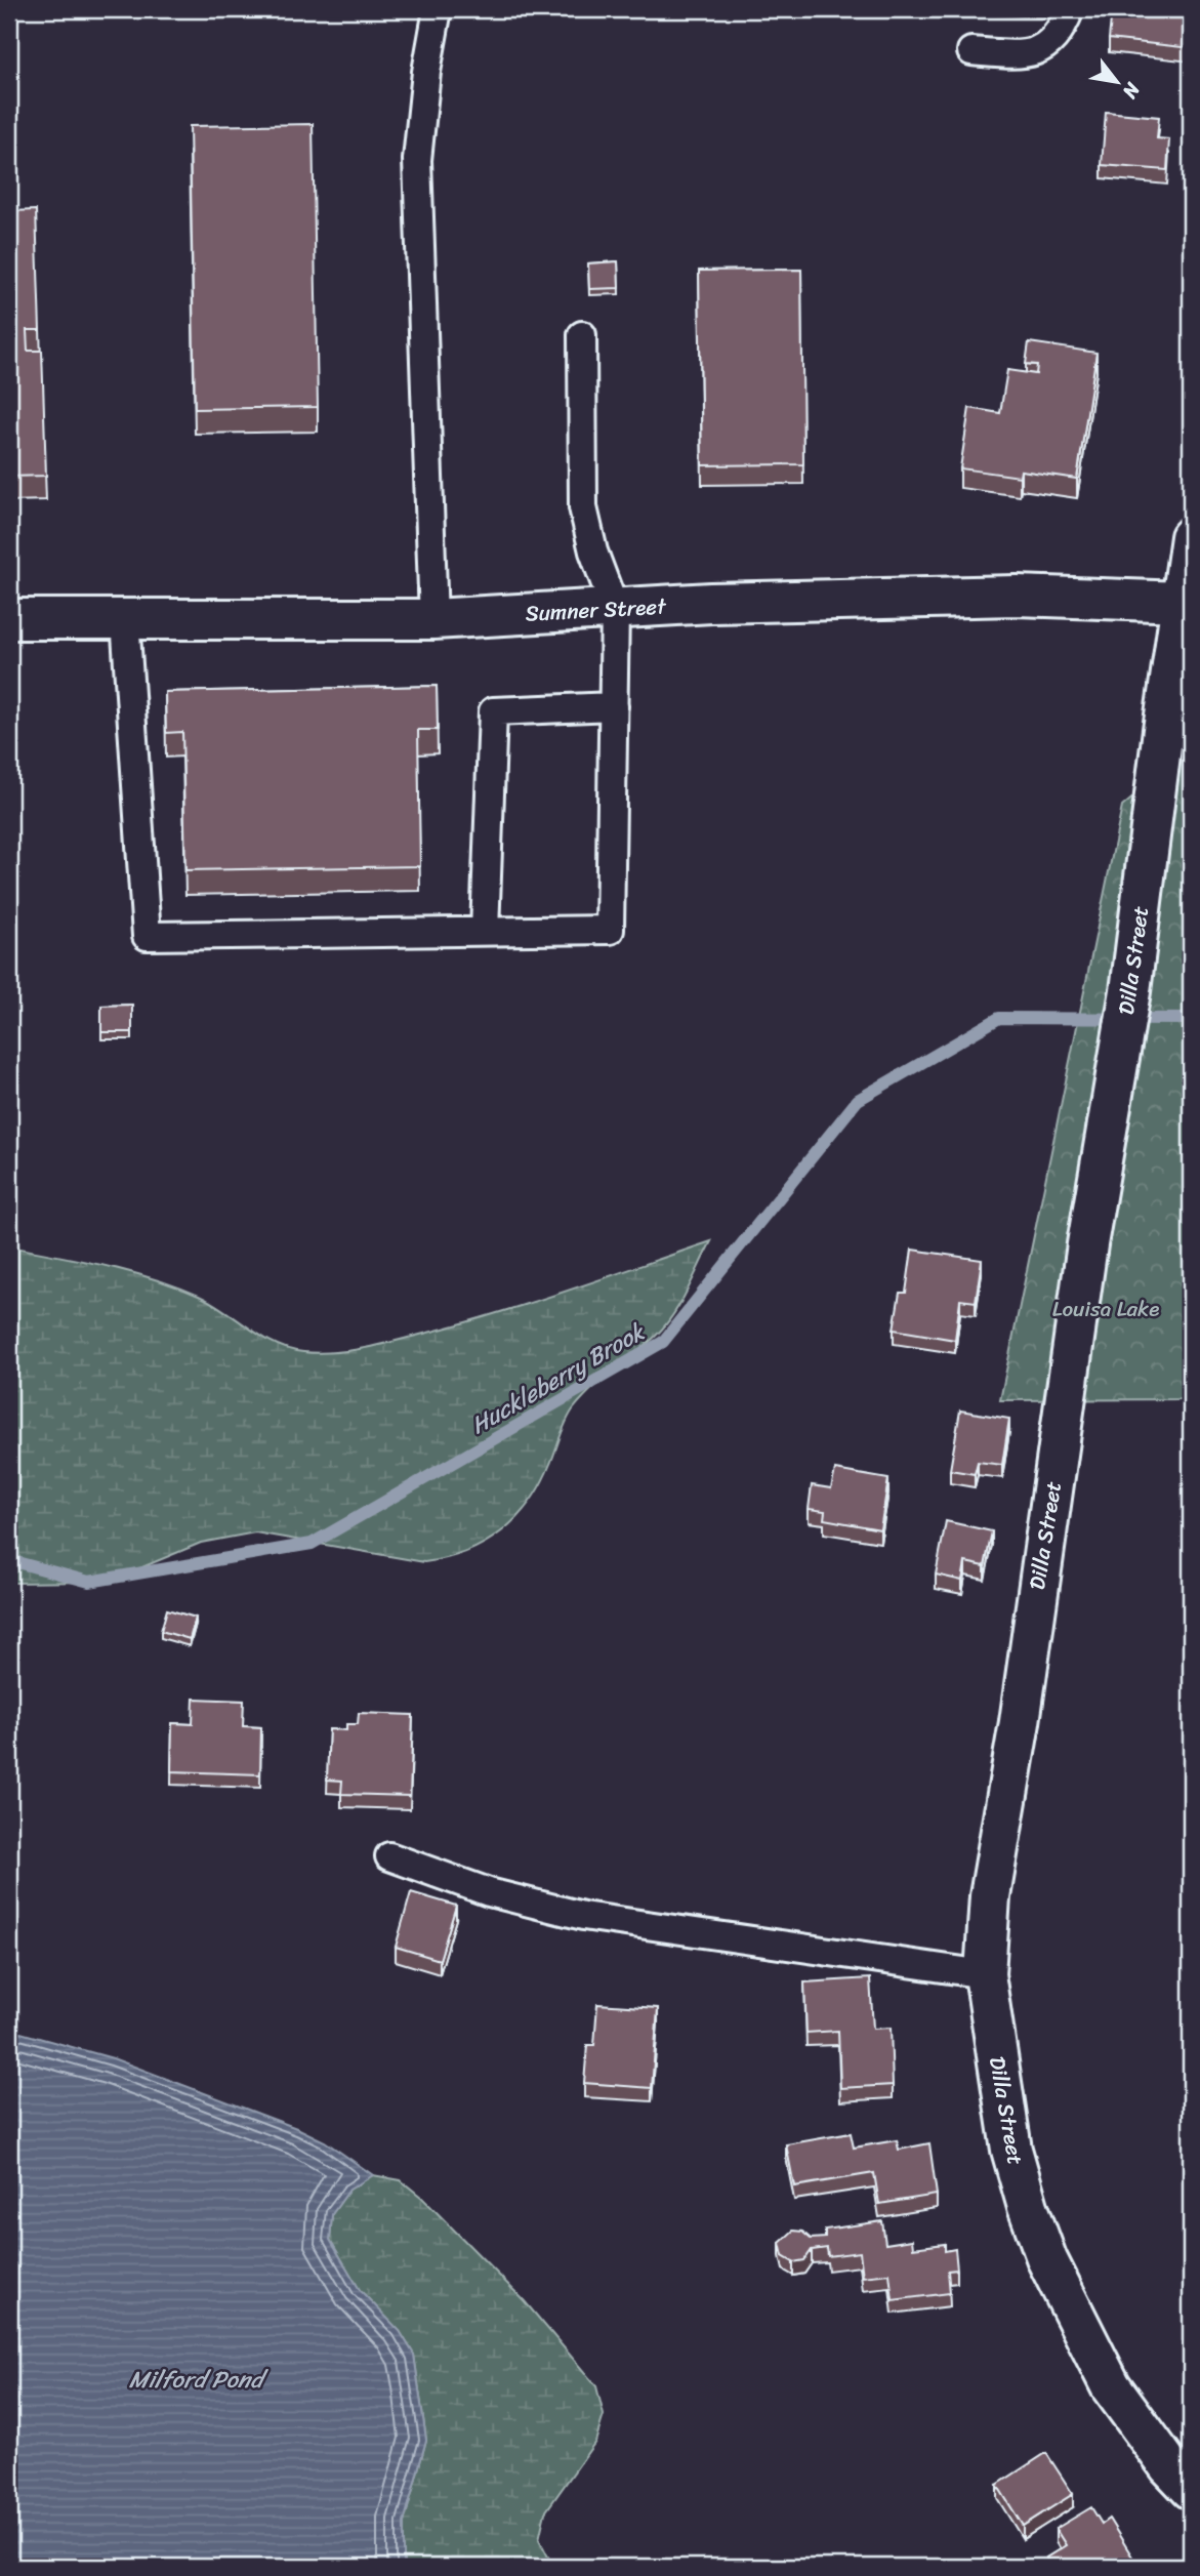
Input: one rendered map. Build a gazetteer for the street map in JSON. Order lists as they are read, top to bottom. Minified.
{"streets":{"main road":["Sumner Street","Dilla Street"]},"crossings":[["Sumner Street","Dilla Street"]],"water":["Huckleberry Brook","Milford Pond"],"parks":["Louisa Lake"],"north":"bottom right"}
